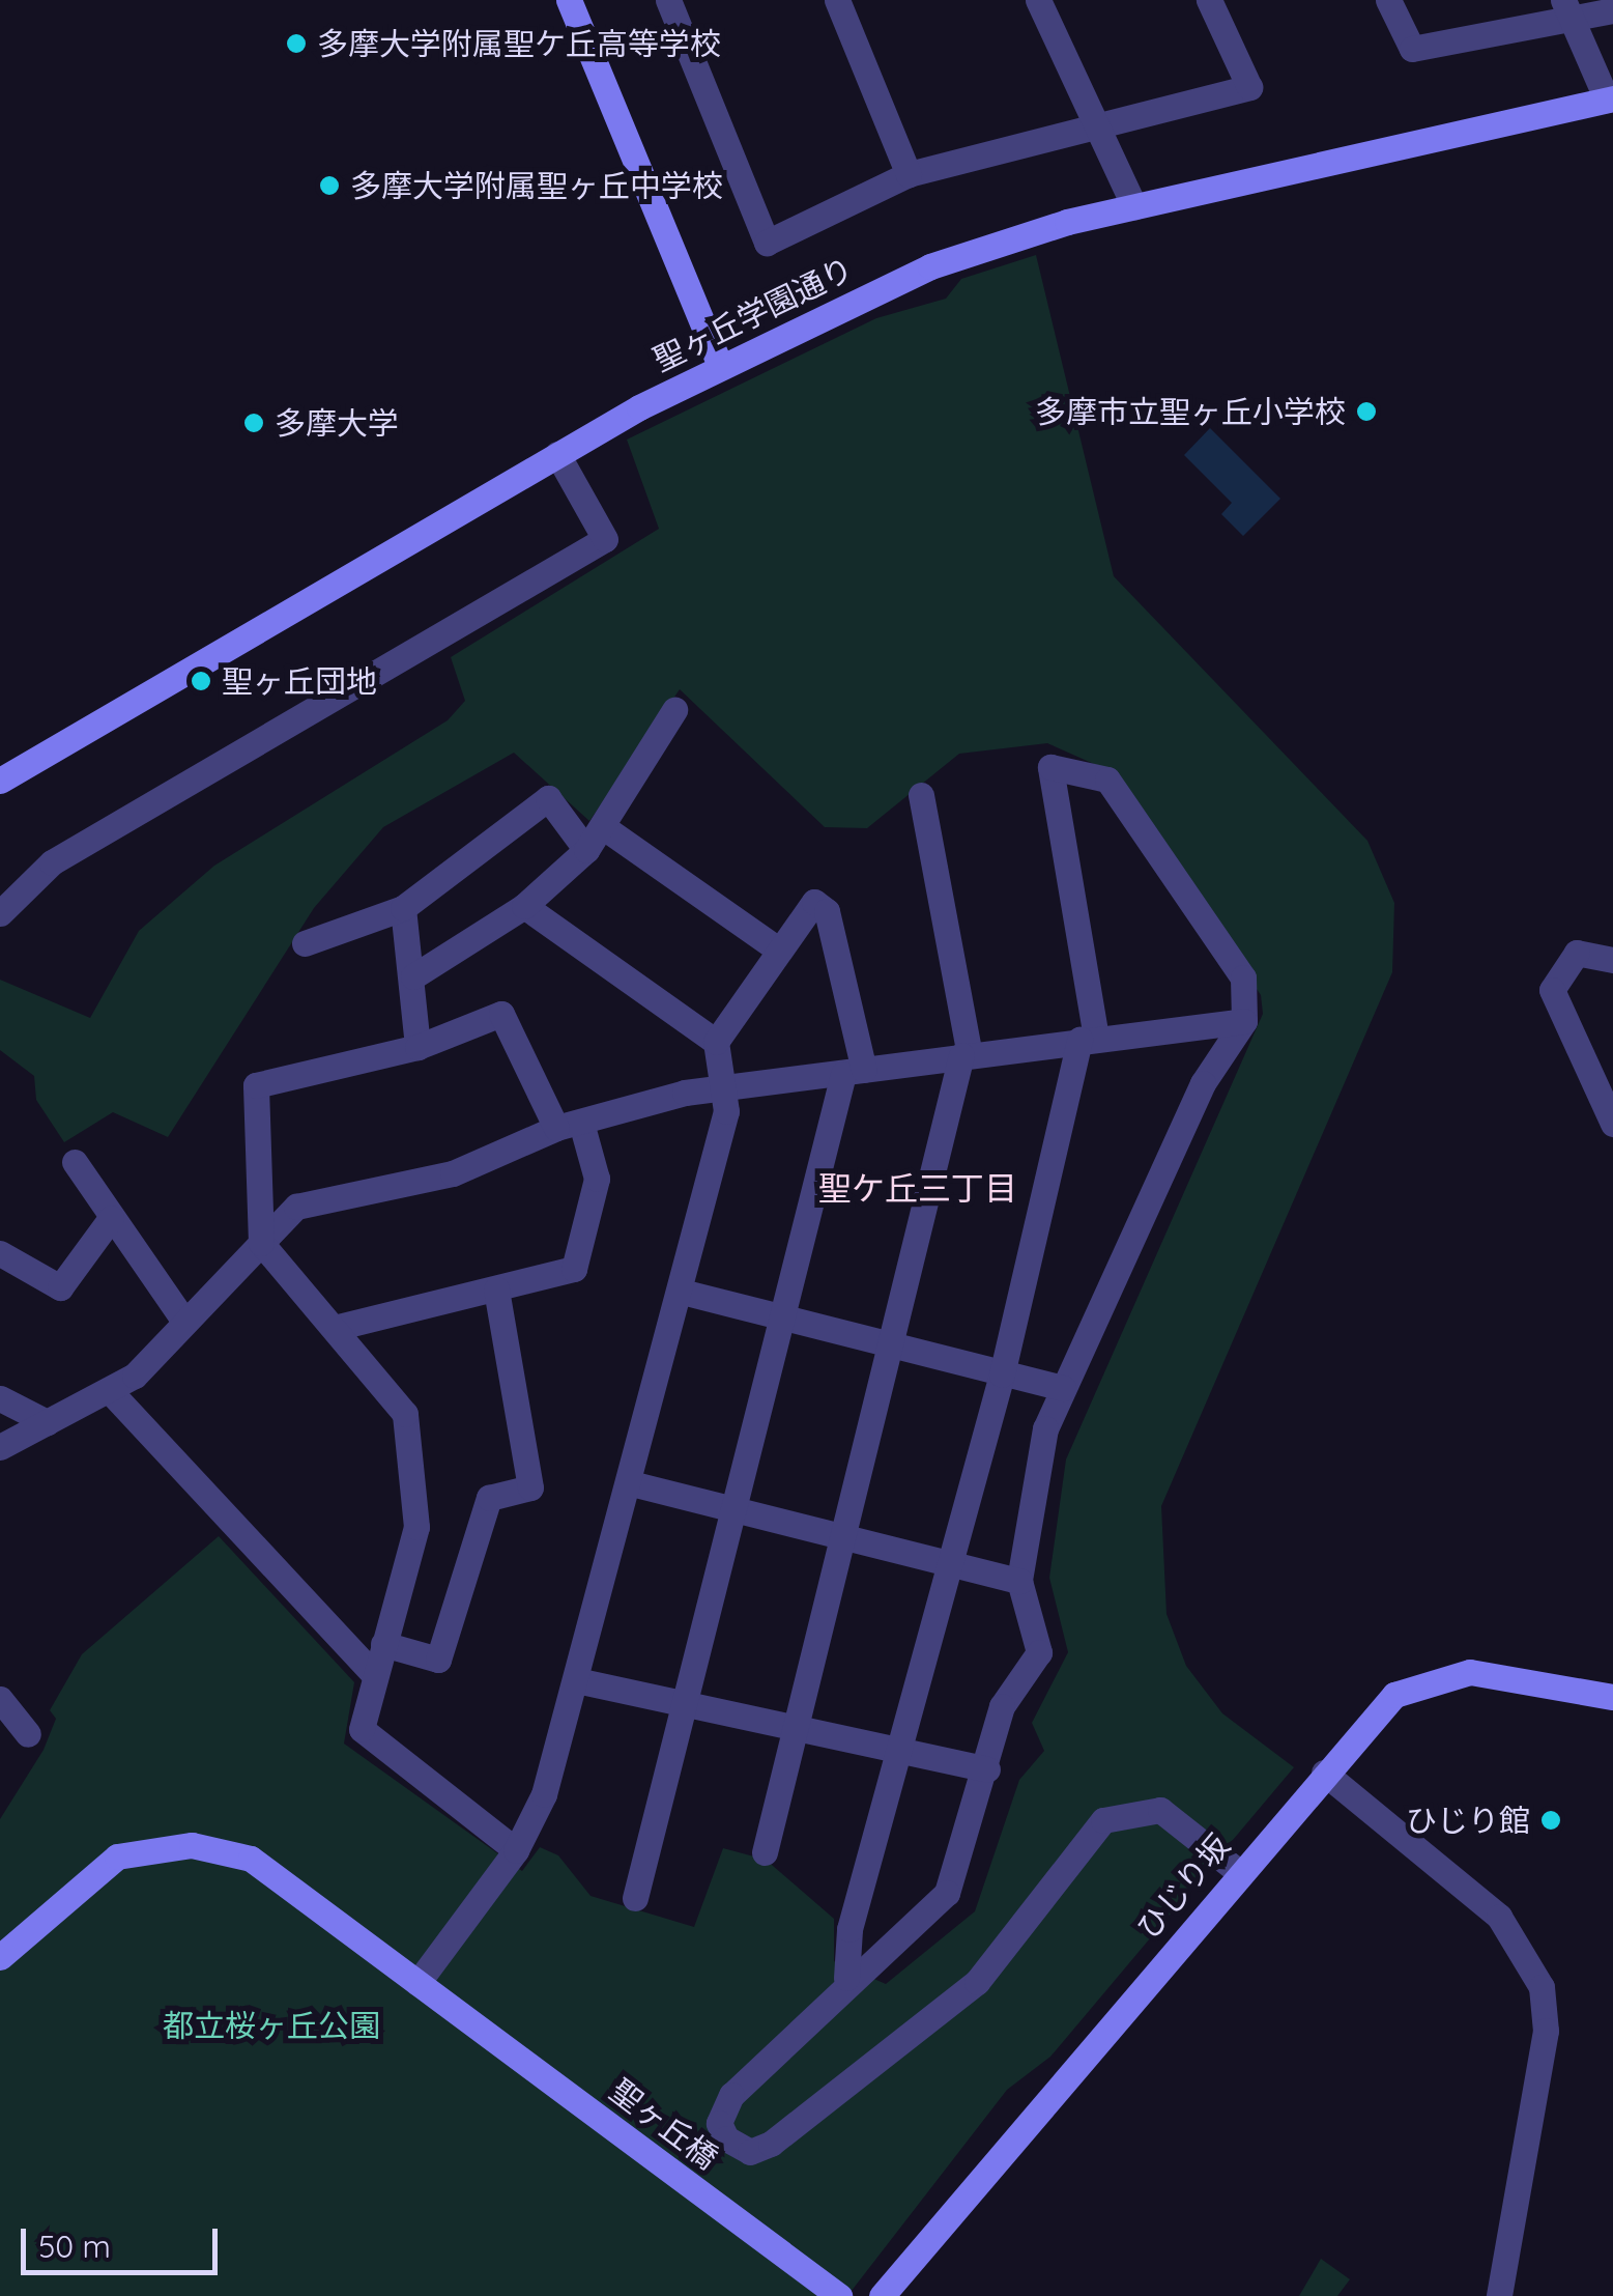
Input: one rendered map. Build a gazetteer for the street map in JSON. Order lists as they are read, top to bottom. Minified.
{"streets":{"street":["聖ヶ丘学園通り","ひじり坂","聖ヶ丘橋"]},"districts":["聖ケ丘三丁目"],"parks":["都立桜ヶ丘公園"],"places":["多摩大学附属聖ケ丘高等学校","多摩大学附属聖ヶ丘中学校","多摩市立聖ヶ丘小学校","多摩大学","聖ヶ丘団地","ひじり館"],"scale_bar":"50 m"}
